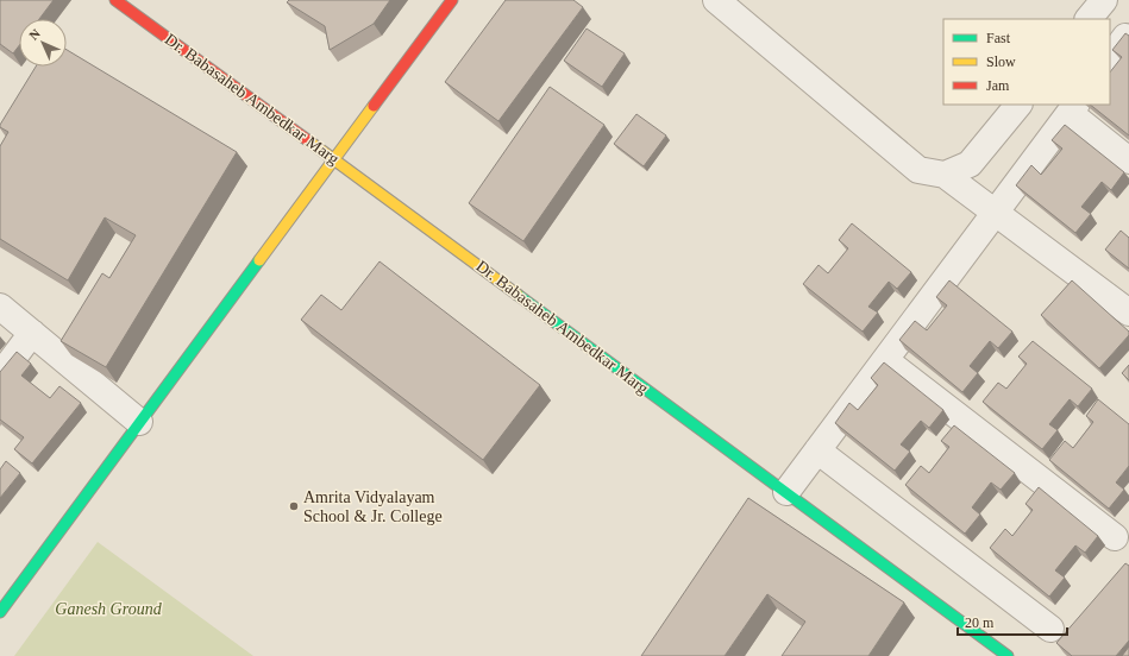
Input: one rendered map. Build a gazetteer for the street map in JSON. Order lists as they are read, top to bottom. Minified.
{"streets":{"main road":["Dr. Babasaheb Ambedkar Marg"]},"parks":["Ganesh Ground"],"places":["Amrita Vidyalayam School & Jr. College"],"legend":["Fast","Slow","Jam"],"scale_bar":"20 m","north":"top left"}
